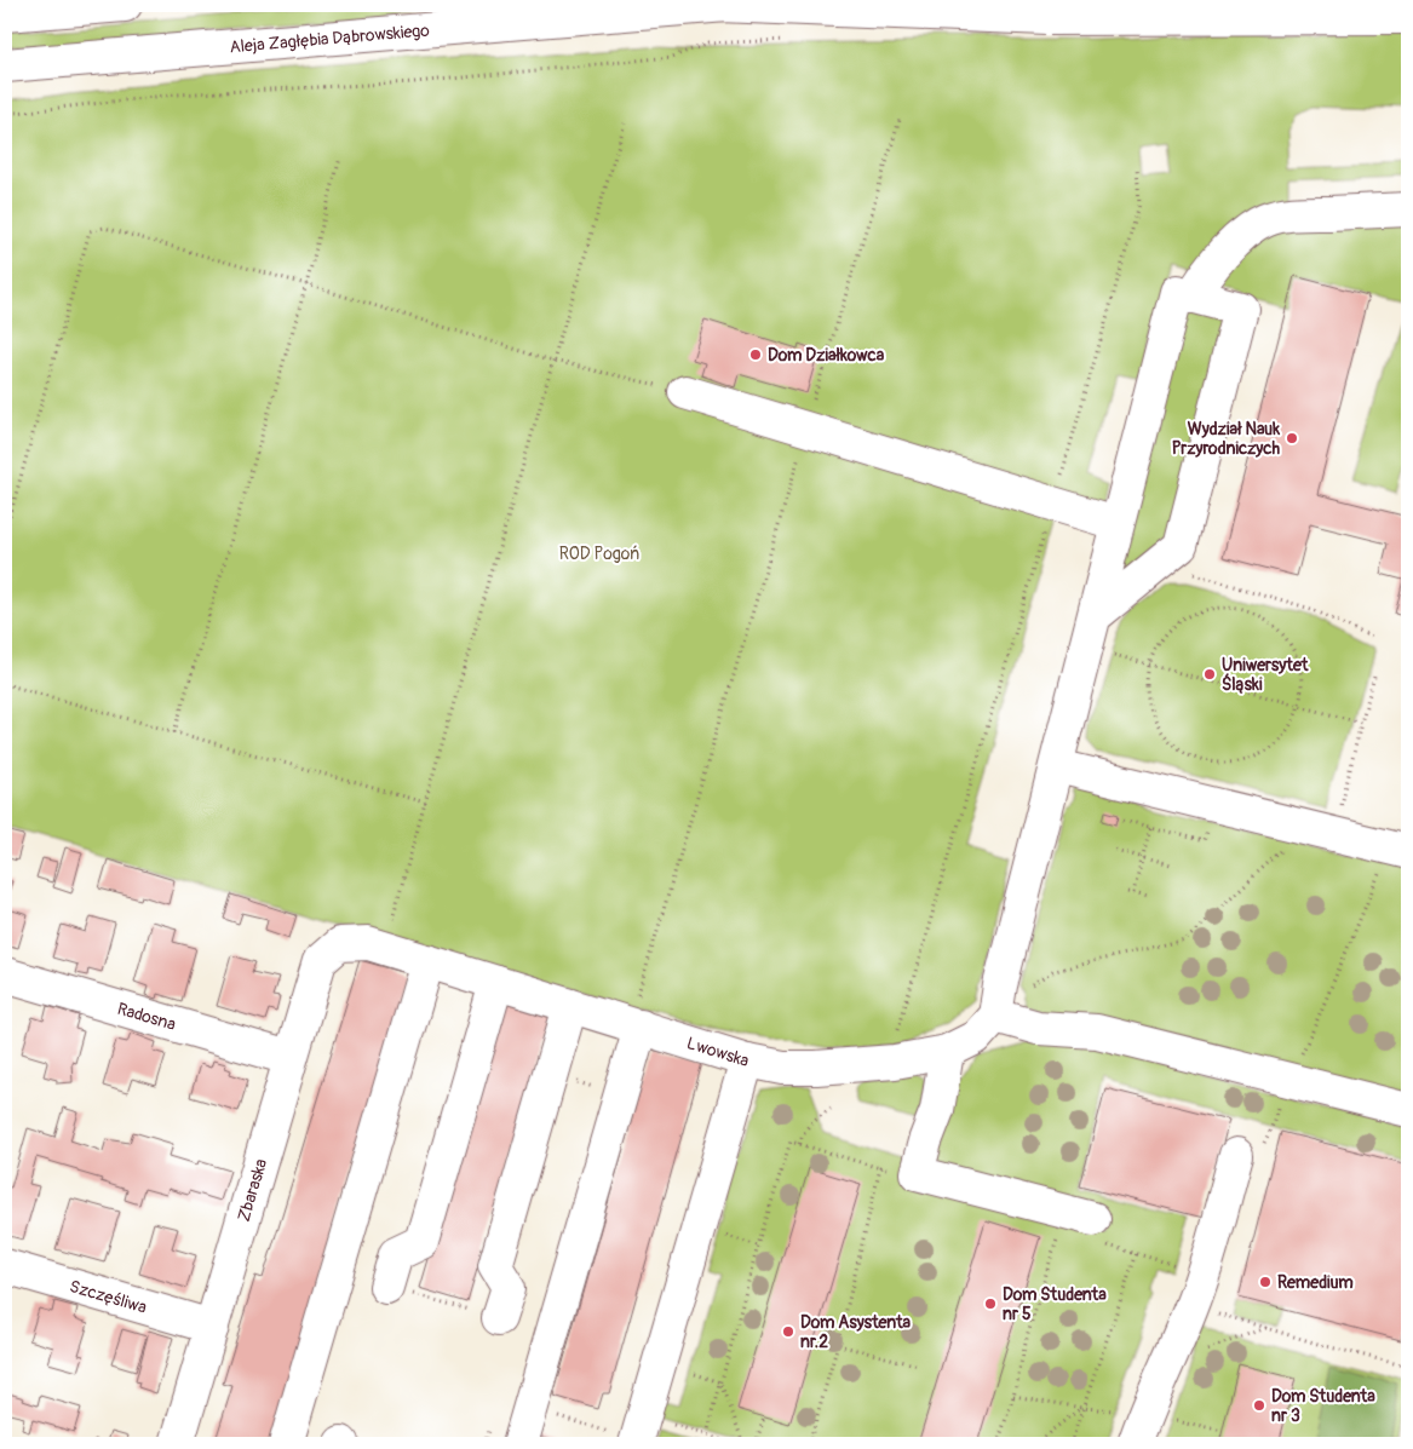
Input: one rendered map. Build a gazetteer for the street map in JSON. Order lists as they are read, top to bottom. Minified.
{"streets":{"street":["Aleja Zagłębia Dąbrowskiego","Radosna","Lwowska","Zbaraska","Szczęśliwa"]},"crossings":[["Radosna","Zbaraska"],["Lwowska","Zbaraska"],["Zbaraska","Szczęśliwa"]],"parks":["ROD Pogoń"],"places":["Dom Działkowca","Wydział Nauk Przyrodniczych","Uniwersytet Śląski","Remedium","Dom Studenta nr 5","Dom Asystenta nr.2","Dom Studenta nr 3"]}
